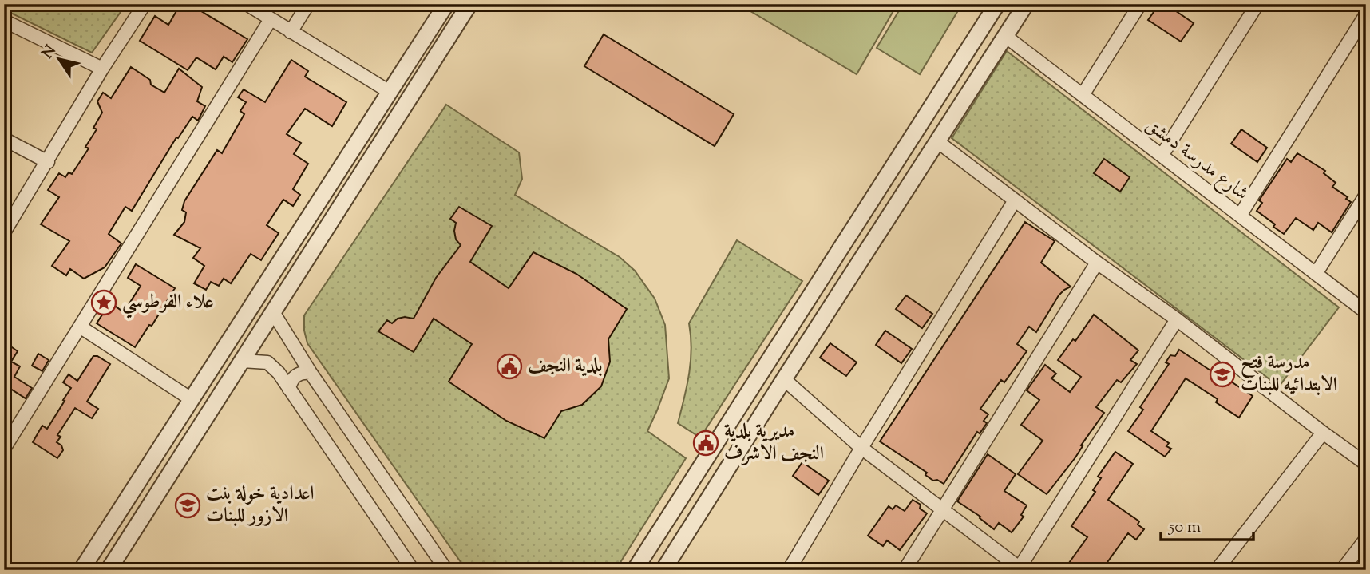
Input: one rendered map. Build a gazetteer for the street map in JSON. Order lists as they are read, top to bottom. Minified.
{"streets":{"street":["شارع مدرسة دمشق"]},"places":{"place":["علاء الفرطوسي"],"public building":["بلدية النجف","مديرية بلدية النجف الاشرف"],"school or university":["مدرسة فتح الابتدائيه للبنات","اعدادية خولة بنت الازور للبنات"]},"scale_bar":"50 m","north":"top left"}
